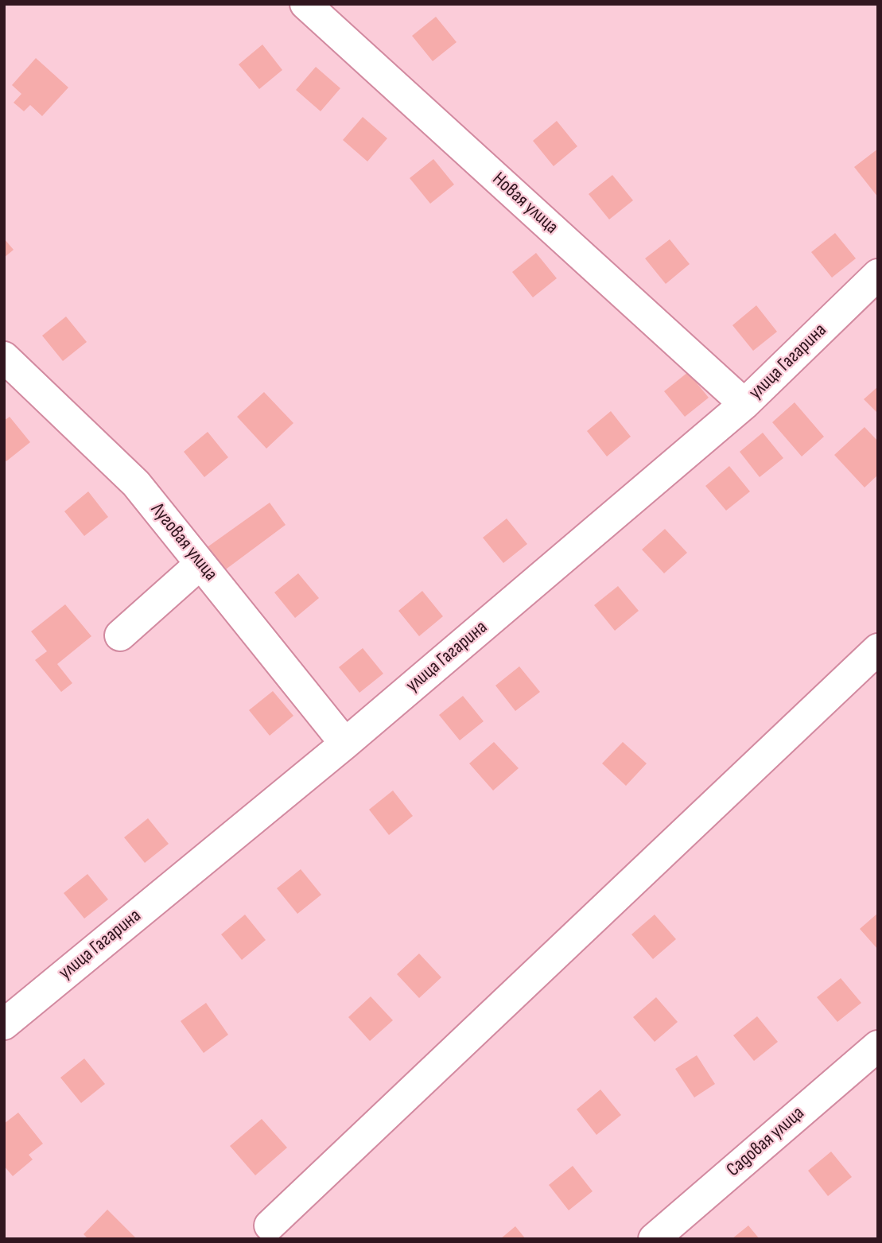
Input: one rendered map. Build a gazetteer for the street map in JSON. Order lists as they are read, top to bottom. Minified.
{"streets":{"street":["Новая улица","улица Гагарина","Луговая улица","Садовая улица"]},"crossings":[["Новая улица","улица Гагарина"],["улица Гагарина","Луговая улица"]]}
